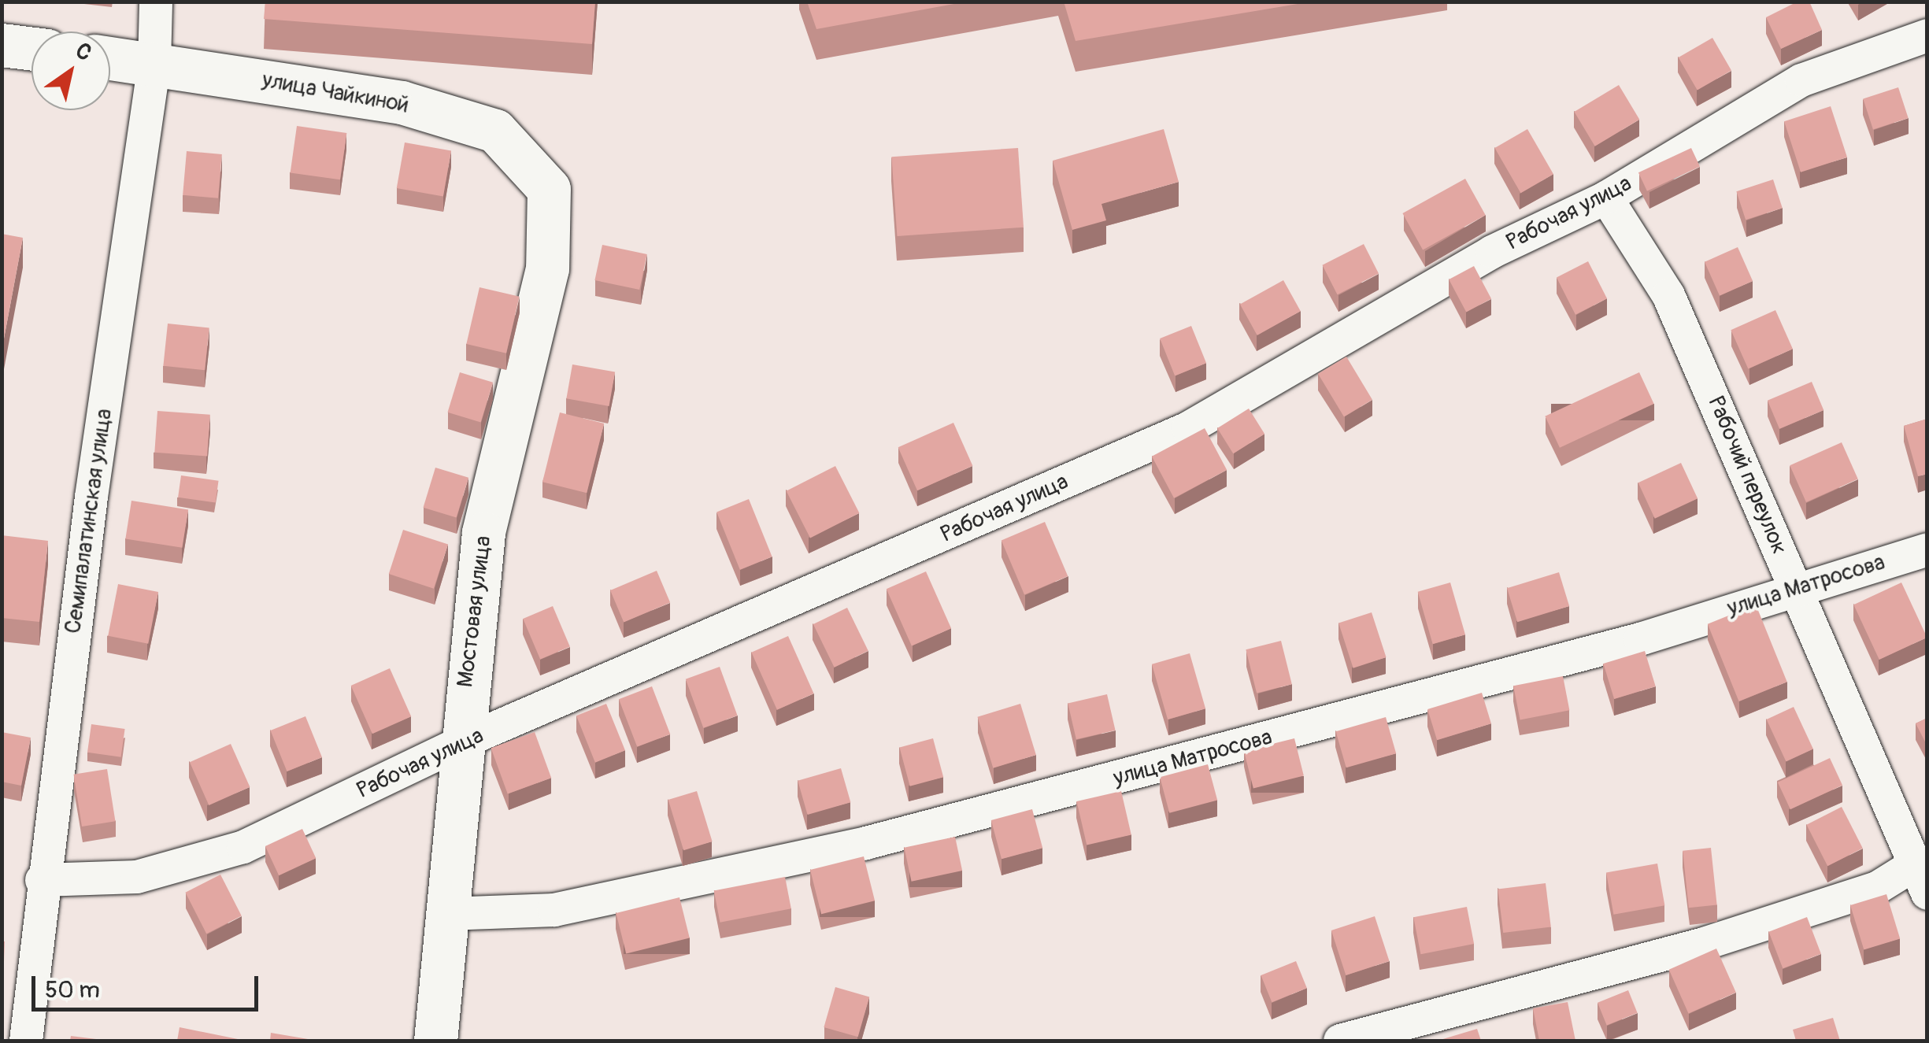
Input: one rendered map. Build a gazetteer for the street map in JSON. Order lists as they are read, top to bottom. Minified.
{"streets":{"street":["улица Чайкиной","Рабочая улица","Рабочий переулок","Семипалатинская улица","улица Матросова","Мостовая улица"]},"crossings":[["улица Чайкиной","Семипалатинская улица"],["улица Чайкиной","Мостовая улица"],["Рабочая улица","Рабочий переулок"],["Рабочая улица","Семипалатинская улица"],["Рабочая улица","Мостовая улица"],["Рабочий переулок","улица Матросова"],["улица Матросова","Мостовая улица"]],"scale_bar":"50 m","north":"top right"}
